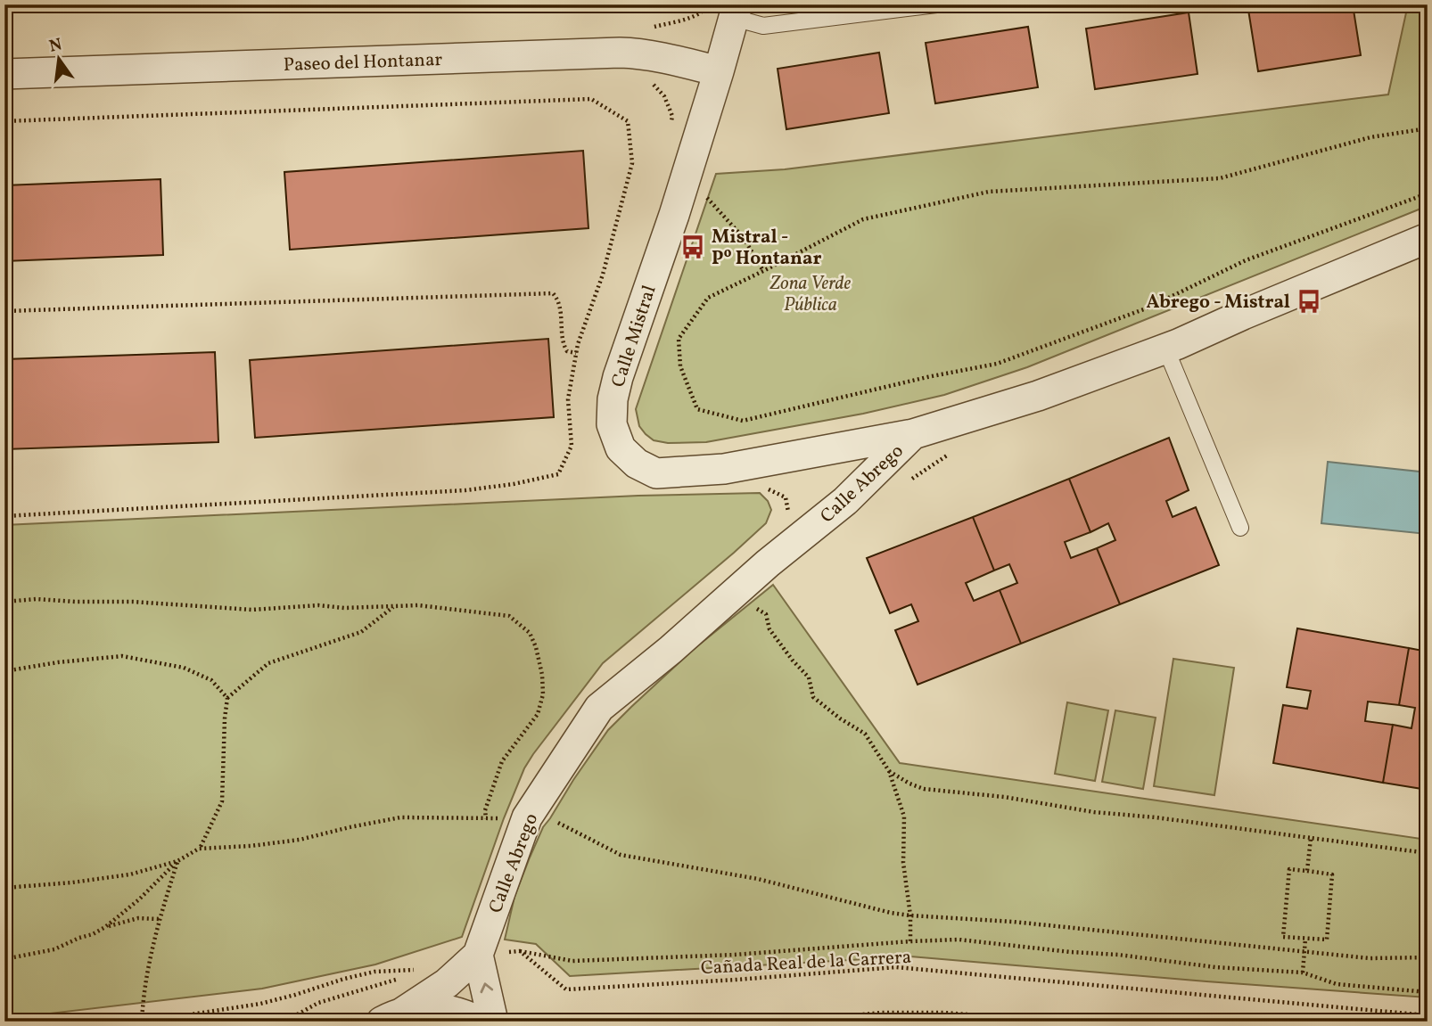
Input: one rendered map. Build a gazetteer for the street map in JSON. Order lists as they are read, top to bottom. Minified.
{"streets":{"street":["Paseo del Hontanar","Calle Mistral","Calle Abrego"],"path":["Cañada Real de la Carrera"]},"crossings":[["Paseo del Hontanar","Calle Mistral"],["Calle Mistral","Calle Abrego"]],"parks":["Zona Verde Pública"],"places":{"bus stop":["Mistral - Pº Hontanar","Abrego - Mistral"]},"north":"top"}
